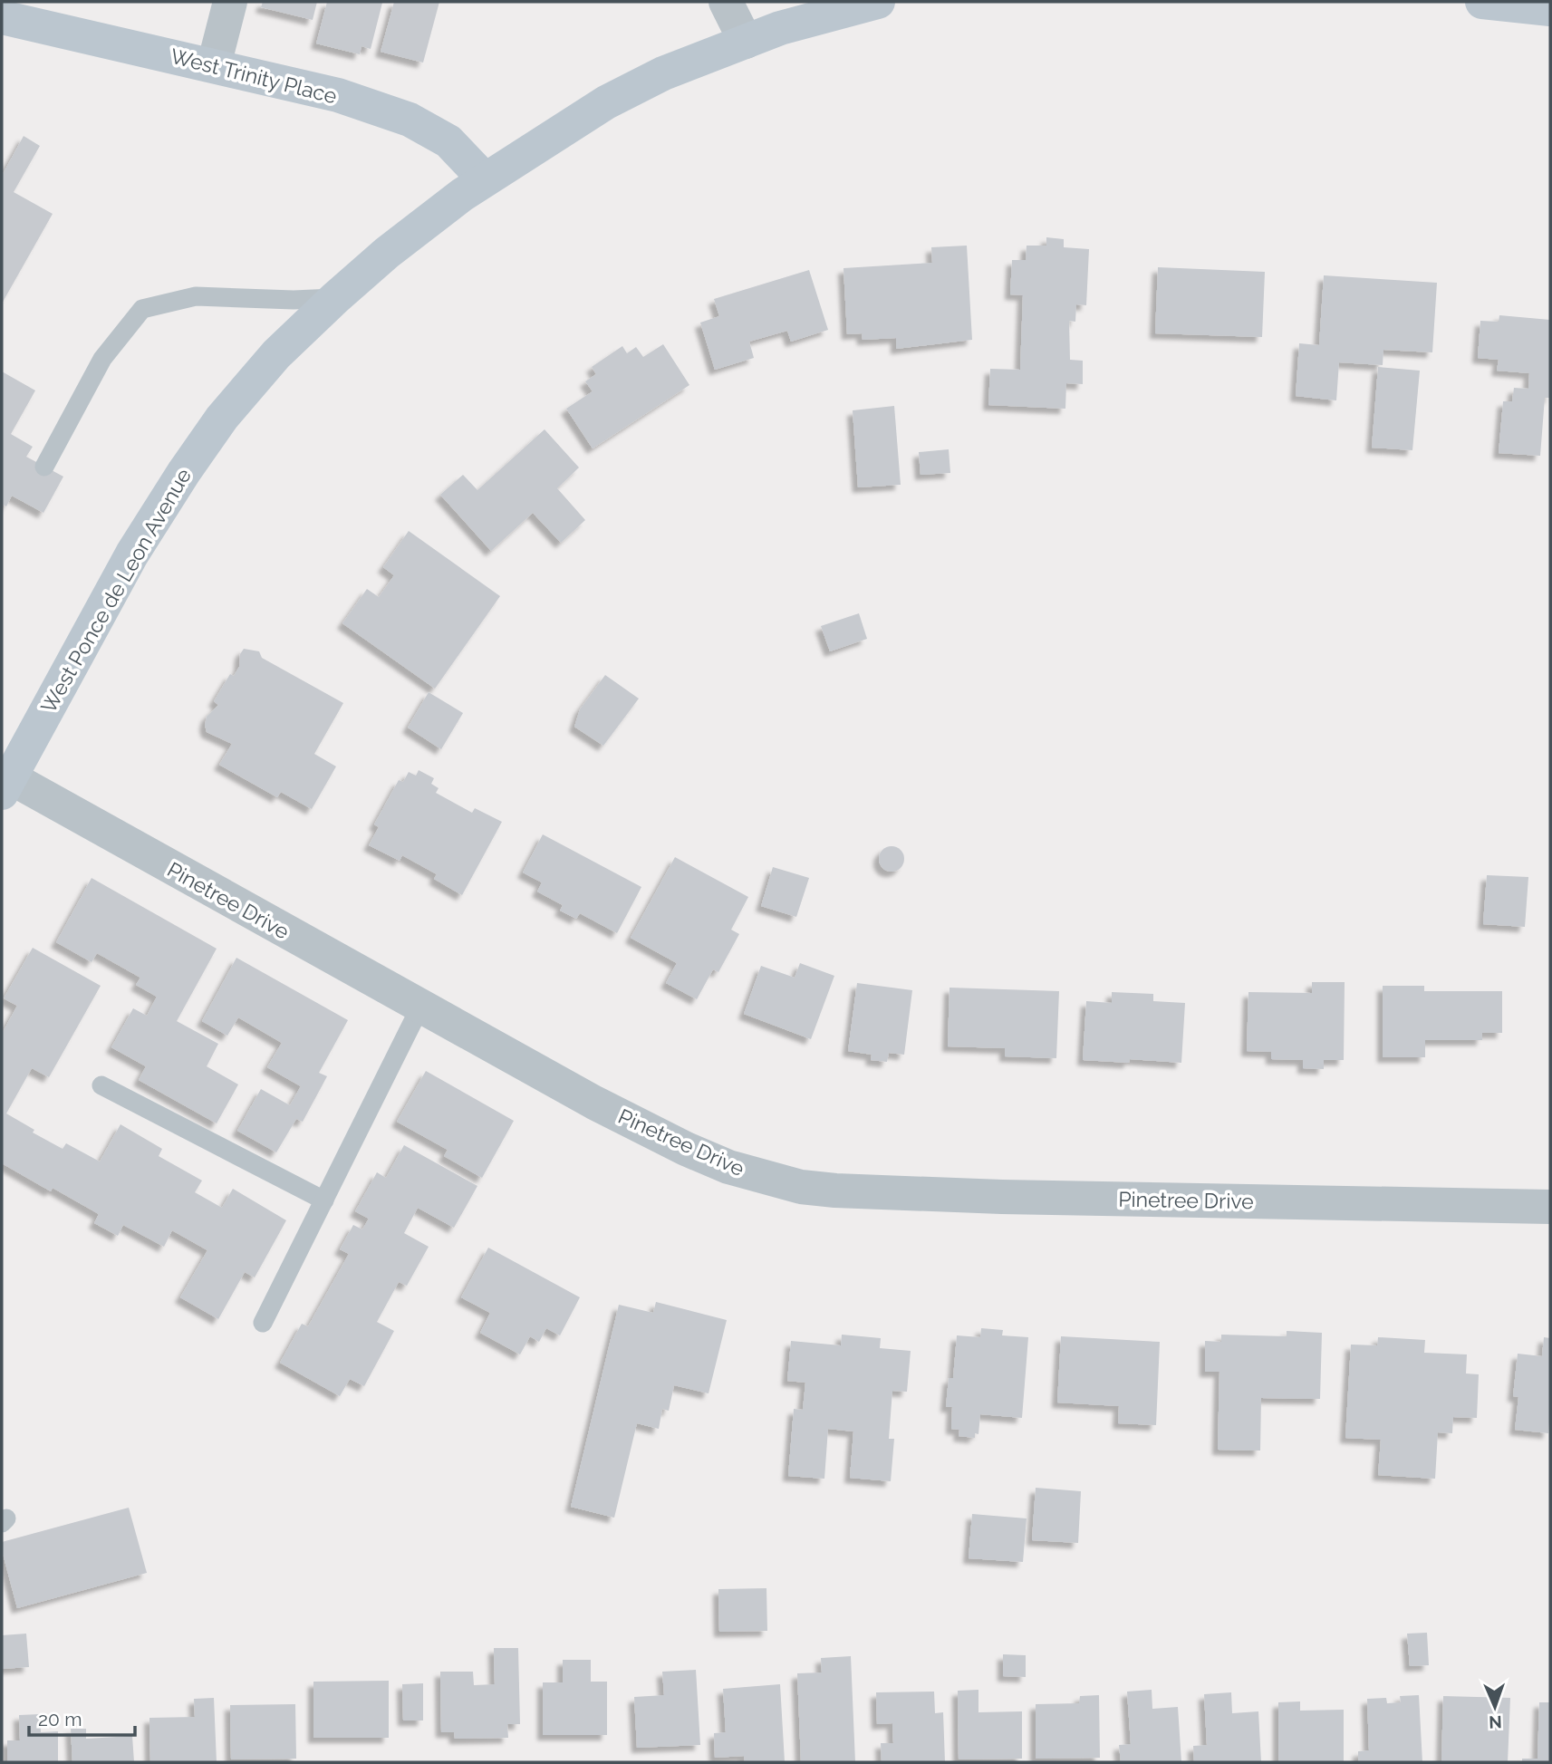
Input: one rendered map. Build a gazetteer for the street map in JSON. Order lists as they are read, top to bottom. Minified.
{"streets":{"main road":["West Trinity Place","West Ponce de Leon Avenue"],"street":["Pinetree Drive"]},"crossings":[["West Trinity Place","West Ponce de Leon Avenue"],["West Ponce de Leon Avenue","Pinetree Drive"]],"scale_bar":"20 m","north":"bottom"}
